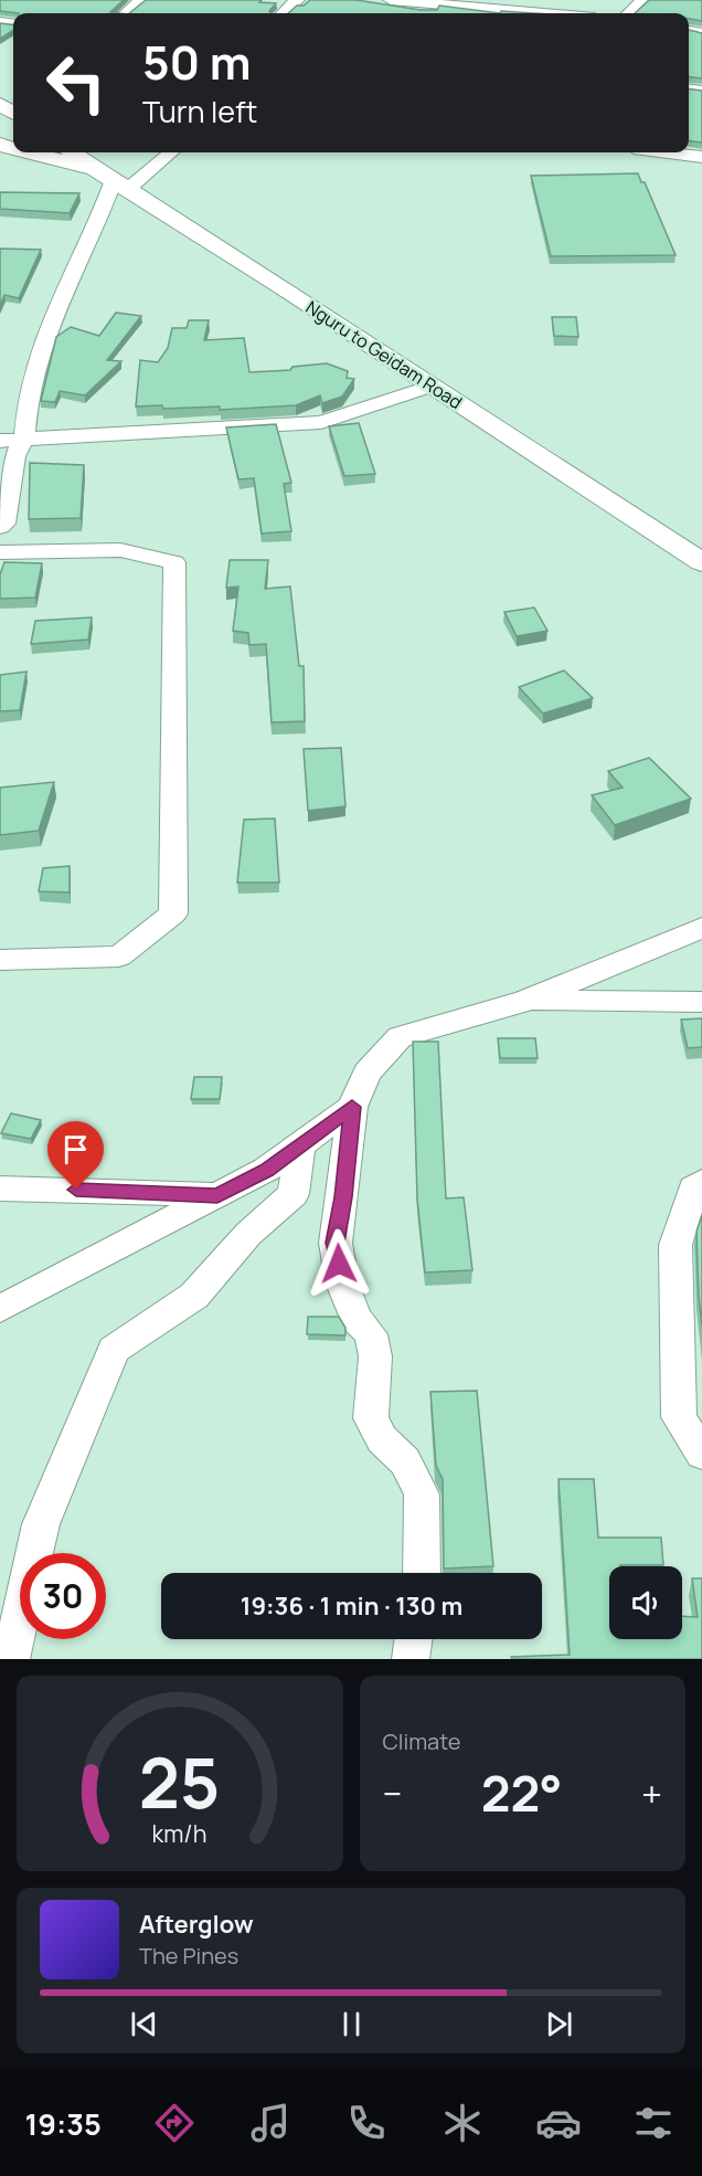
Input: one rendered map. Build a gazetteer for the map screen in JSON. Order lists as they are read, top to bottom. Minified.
{"streets":{"main road":["Nguru to Geidam Road"]},"page":{"turn":["50 m","Turn left"],"limit":"30","trip":"19:36 · 1 min · 130 m","tile":"Climate","heat":["−","22°","+"],"song":["Afterglow","The Pines"],"tabs":"19:35","gauge":["25","km/h"]}}
